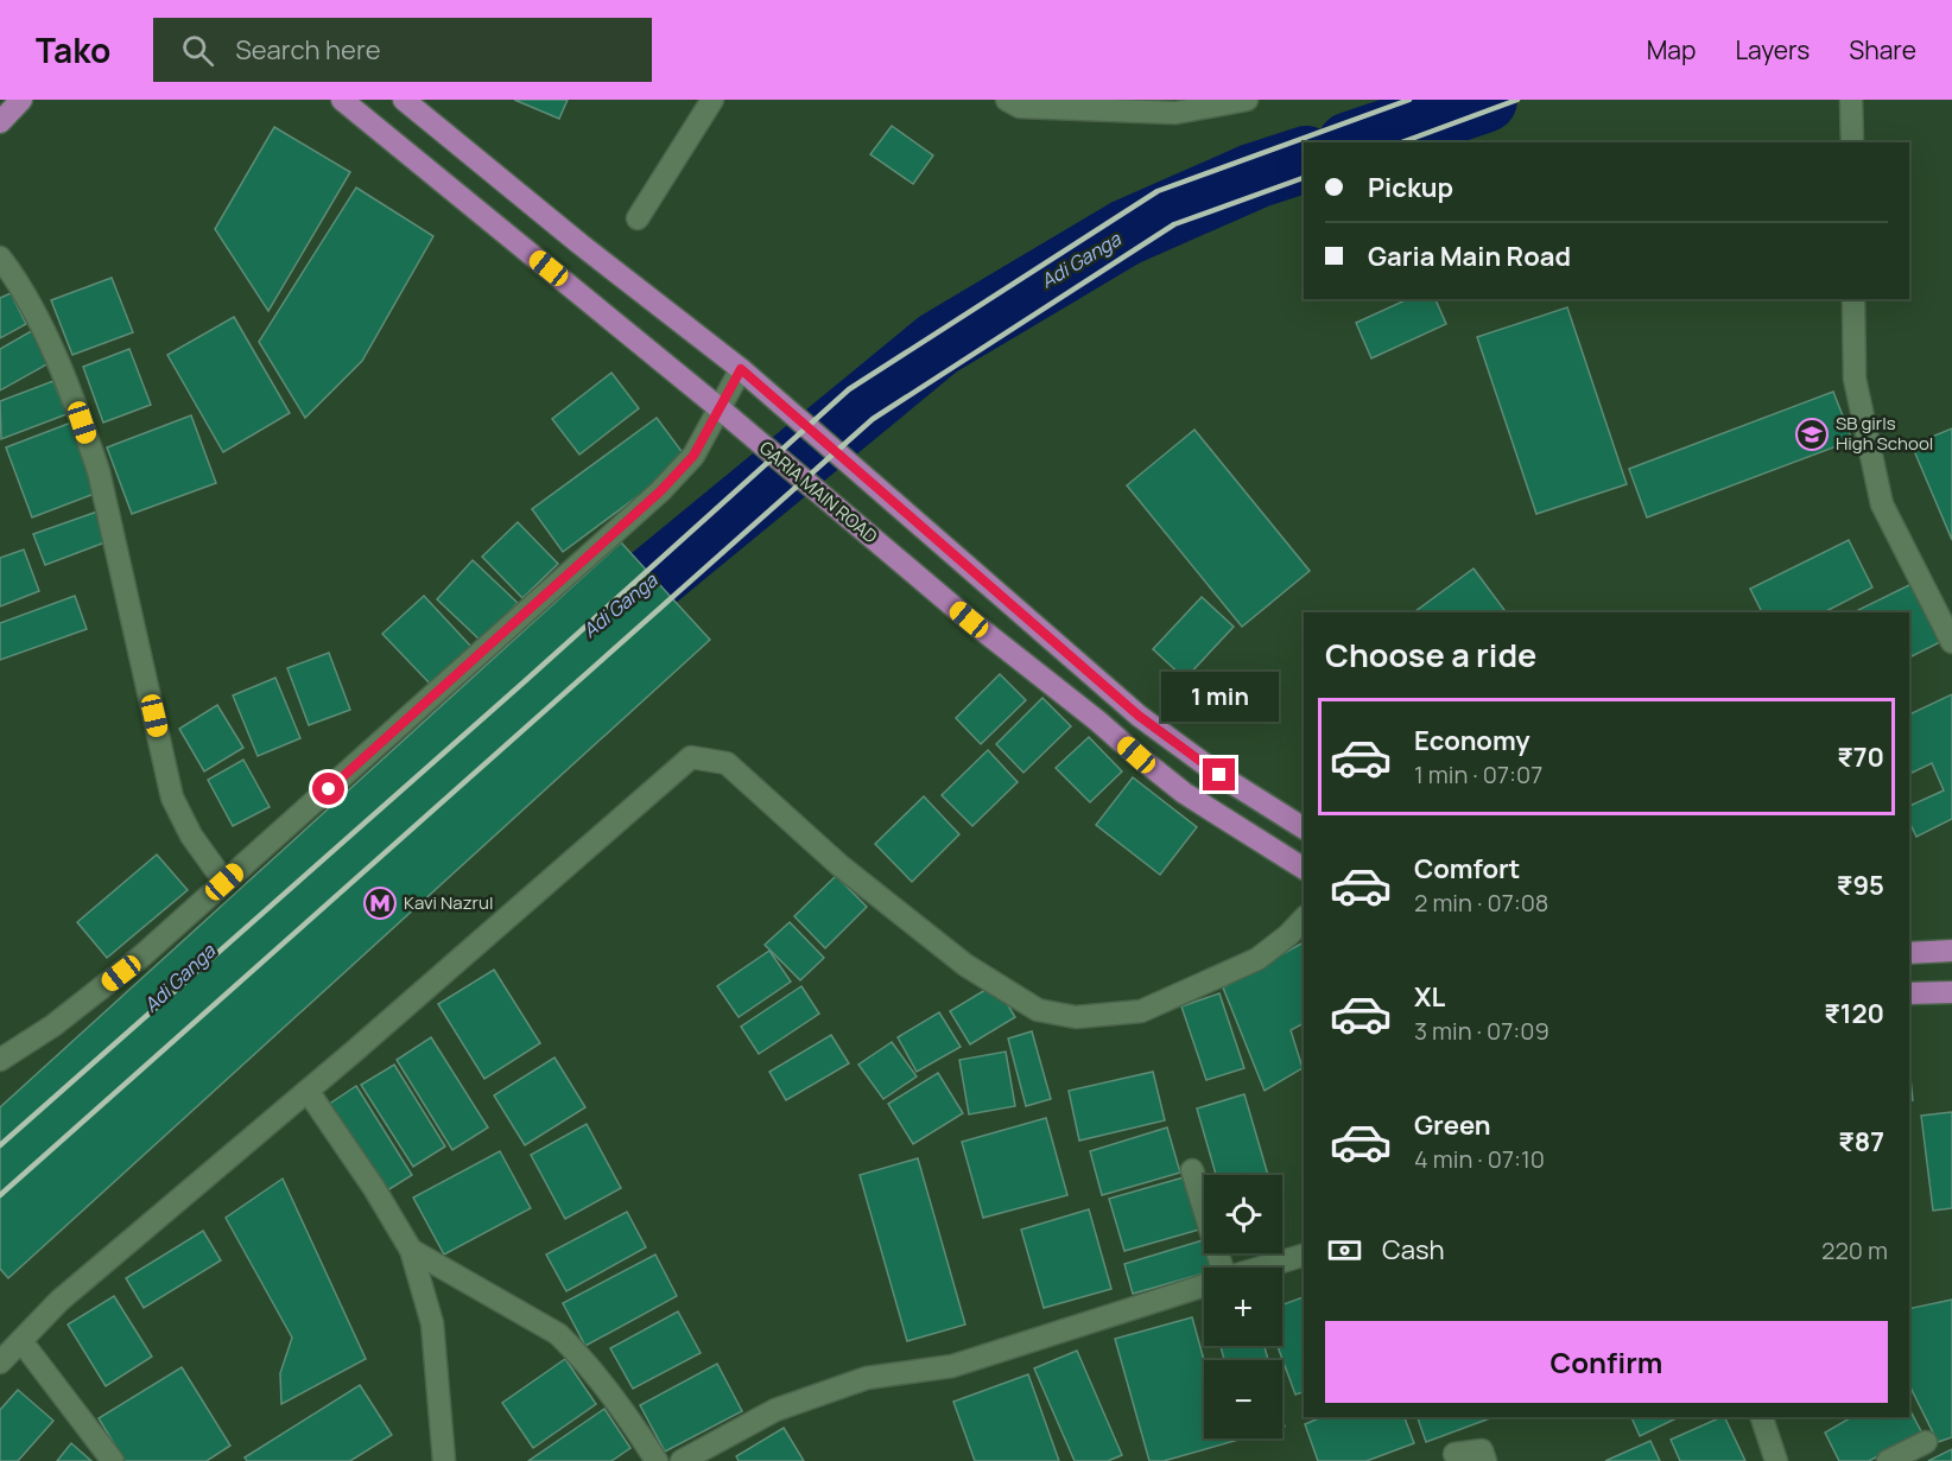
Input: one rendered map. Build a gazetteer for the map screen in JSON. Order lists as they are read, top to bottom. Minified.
{"streets":{"main road":["GARIA MAIN ROAD"]},"water":["Adi Ganga"],"places":{"school or university":["SB girls High School"],"metro station":["Kavi Nazrul"]},"page":{"header":"Tako","search":"Search here","nav":["Map","Layers","Share"],"banner":["Pickup","Garia Main Road"],"heading":"Choose a ride","bubble":"1 min","list":[{"name":"Economy","note":"1 min · 07:07","value":"₹70"},{"name":"Comfort","note":"2 min · 07:08","value":"₹95"},{"name":"XL","note":"3 min · 07:09","value":"₹120"},{"name":"Green","note":"4 min · 07:10","value":"₹87"}],"map_buttons":["+","−"],"pay":["Cash","220 m"],"buttons":"Confirm"}}
